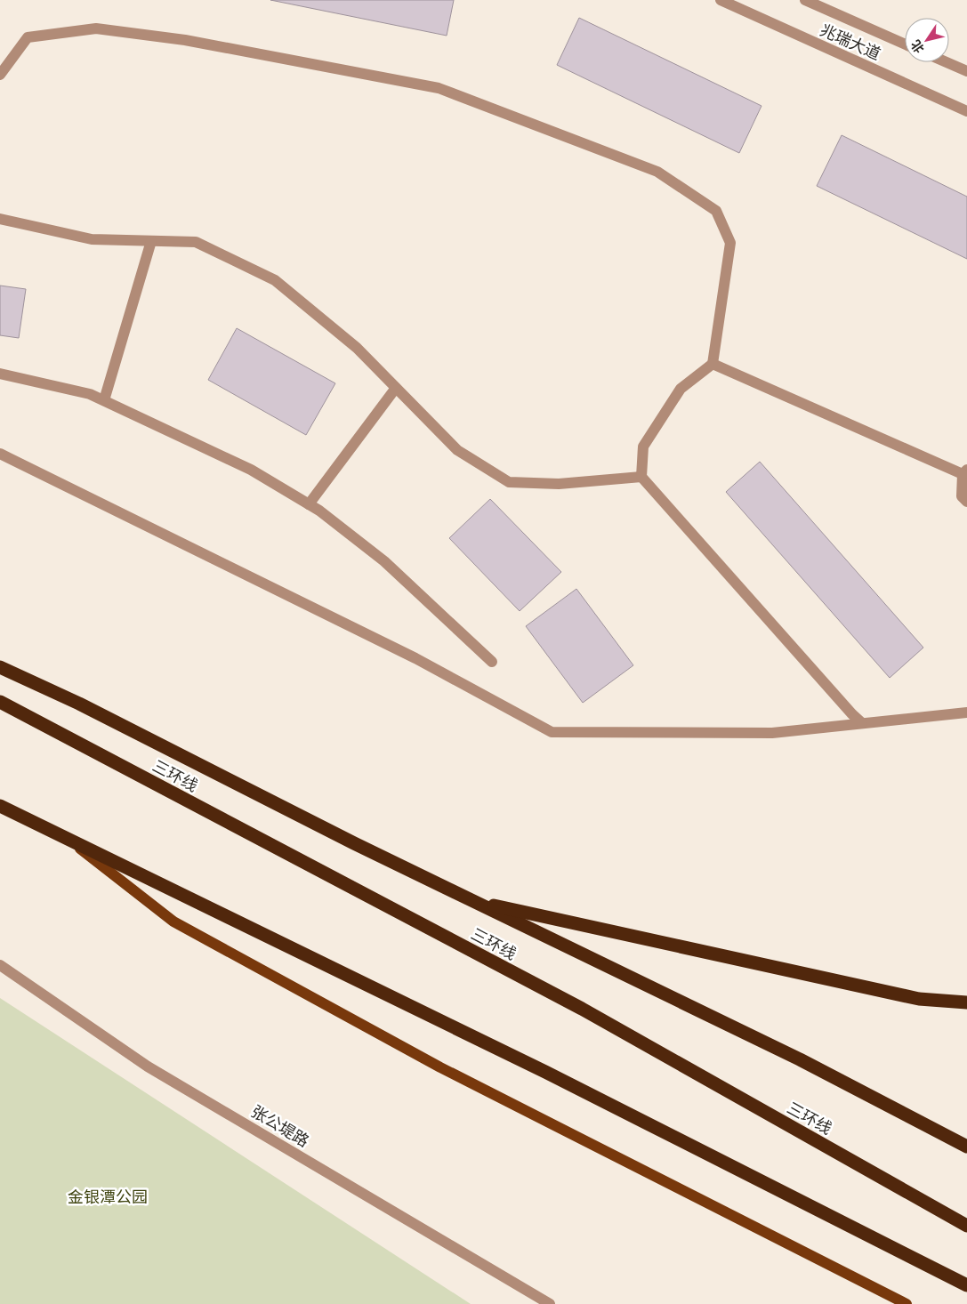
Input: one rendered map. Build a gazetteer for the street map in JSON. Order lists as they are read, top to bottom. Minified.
{"streets":{"highway":["三环线"],"street":["兆瑞大道","张公堤路"]},"parks":["金银潭公园"],"north":"bottom left"}
